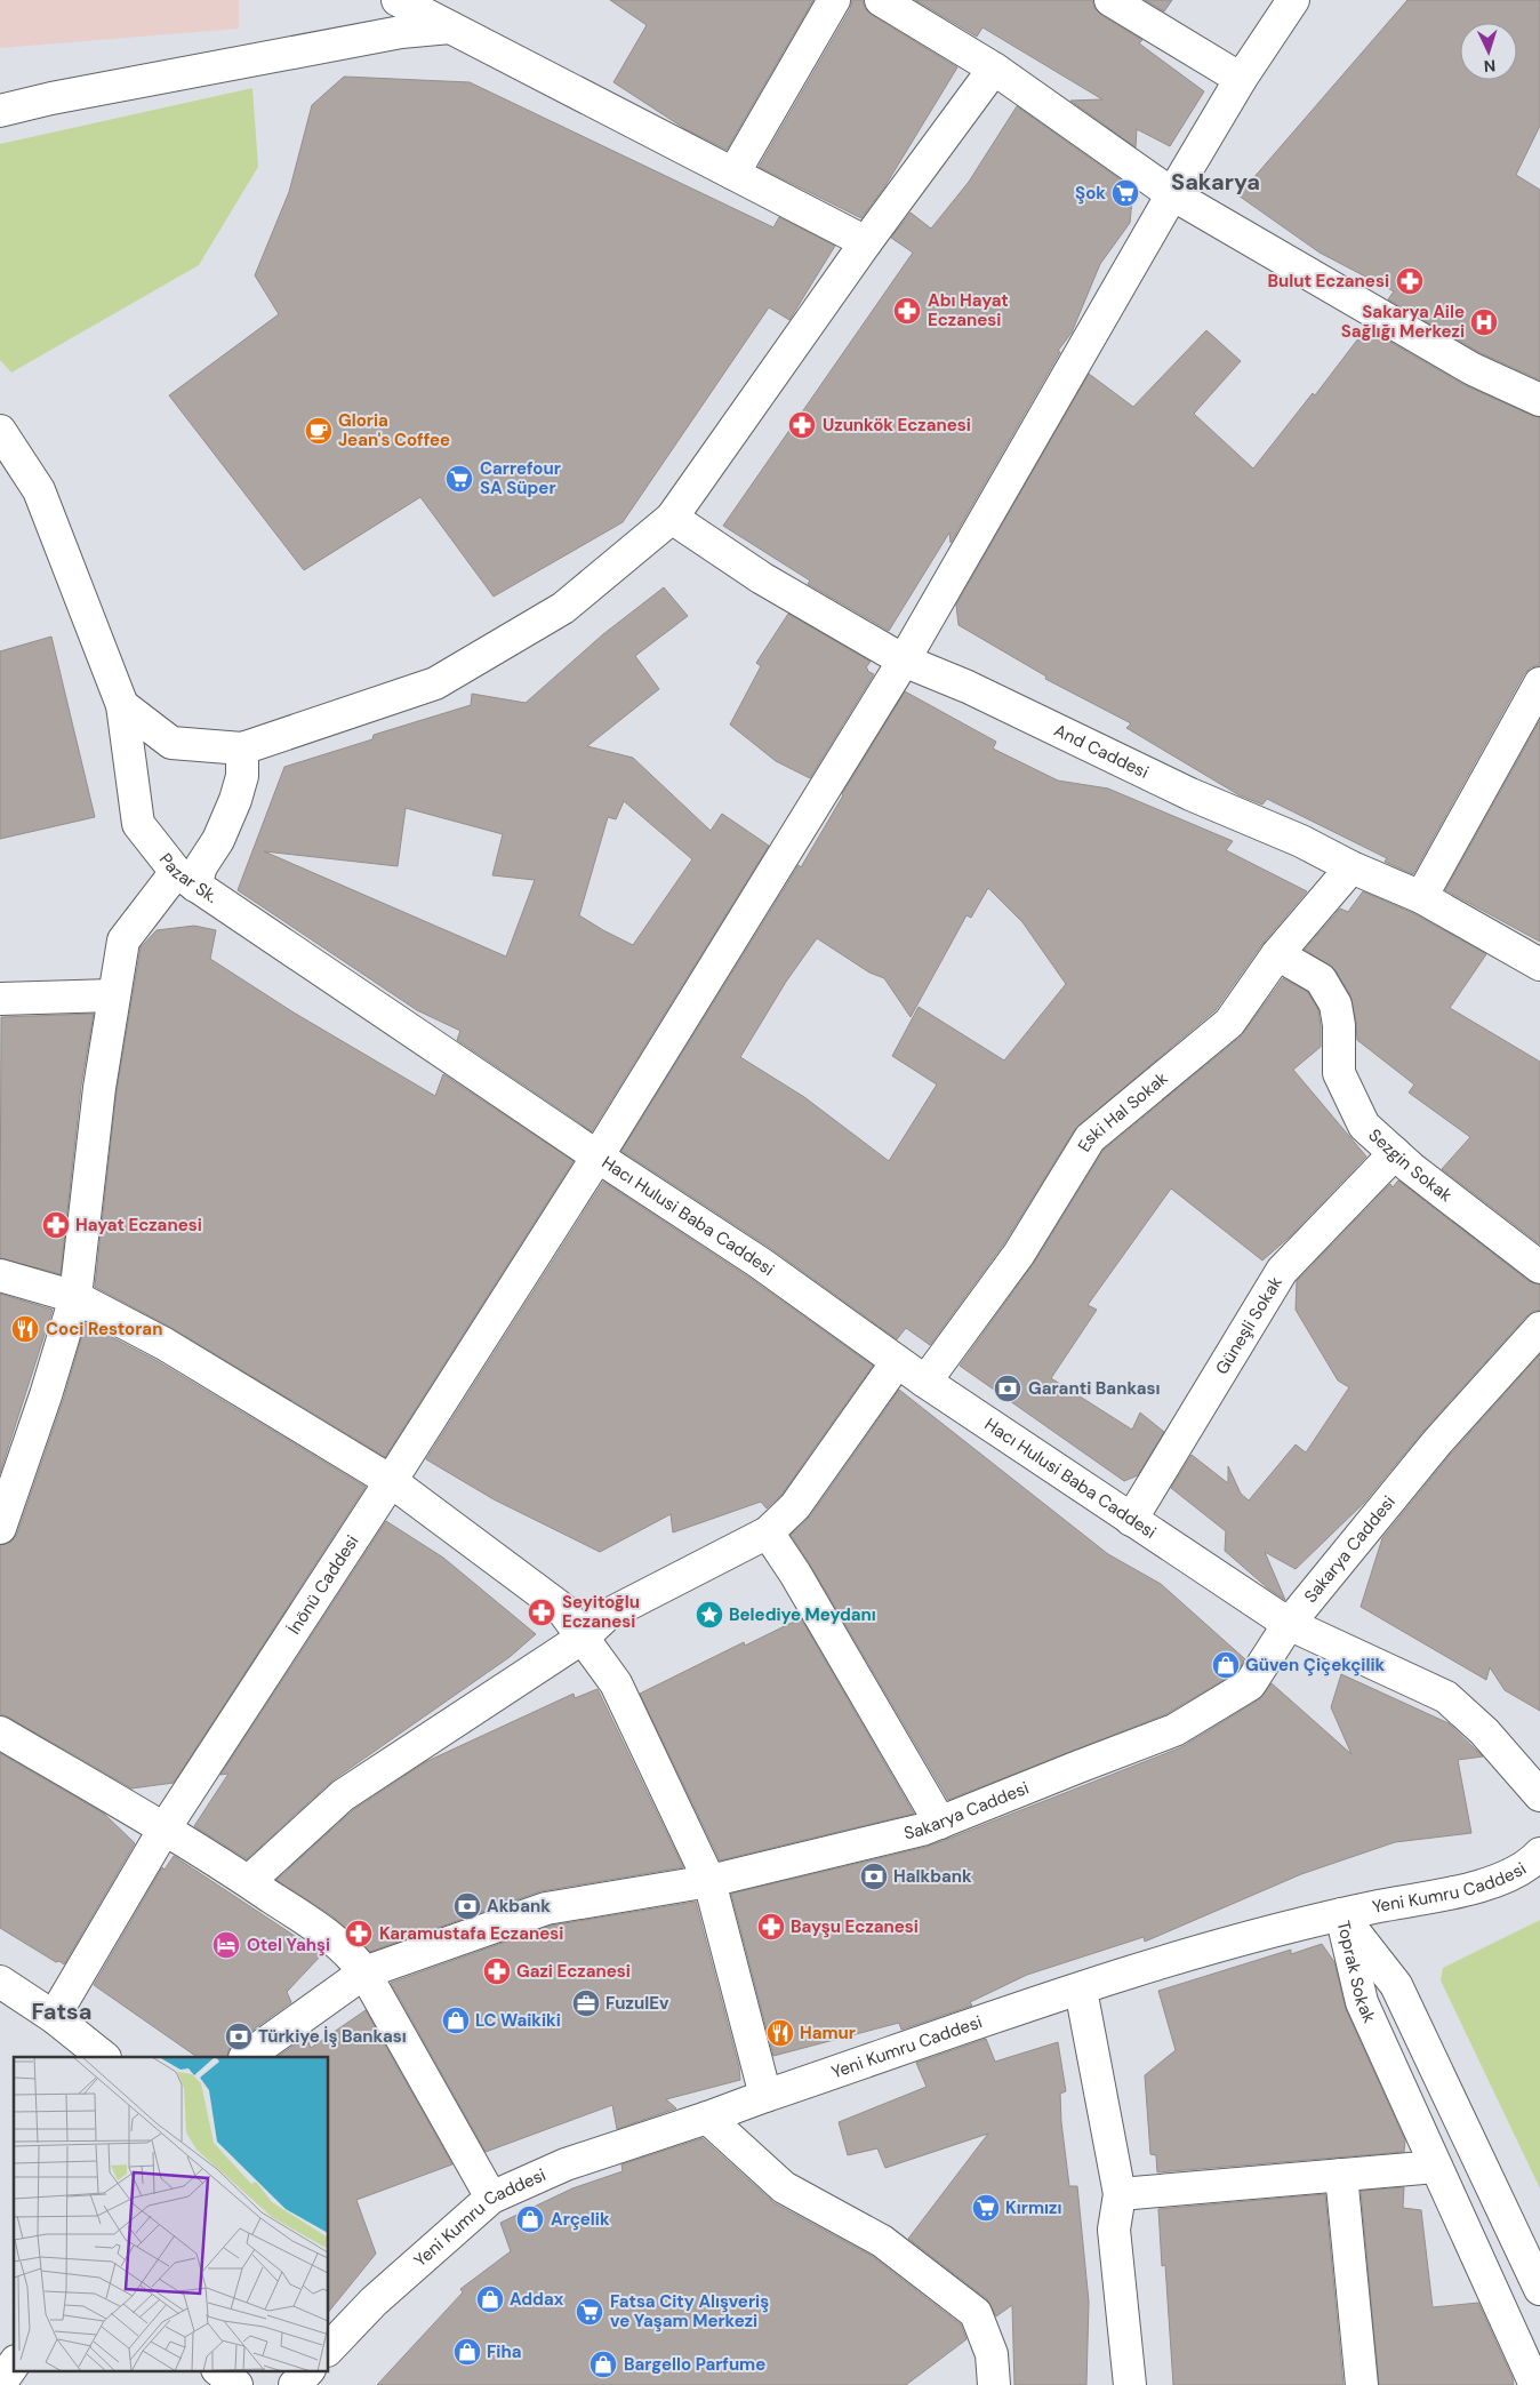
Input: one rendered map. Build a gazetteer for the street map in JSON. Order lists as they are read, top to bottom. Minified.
{"streets":{"street":["And Caddesi","Pazar Sk.","Eski Hal Sokak","Sezgin Sokak","Hacı Hulusi Baba Caddesi","Güneşli Sokak","Sakarya Caddesi","İnönü Caddesi","Yeni Kumru Caddesi","Toprak Sokak"]},"crossings":[["And Caddesi","Eski Hal Sokak"],["And Caddesi","İnönü Caddesi"],["Pazar Sk.","Hacı Hulusi Baba Caddesi"],["Pazar Sk.","İnönü Caddesi"],["Eski Hal Sokak","Sezgin Sokak"],["Eski Hal Sokak","Hacı Hulusi Baba Caddesi"],["Sezgin Sokak","Güneşli Sokak"],["Hacı Hulusi Baba Caddesi","Güneşli Sokak"],["Hacı Hulusi Baba Caddesi","Sakarya Caddesi"],["Hacı Hulusi Baba Caddesi","İnönü Caddesi"],["Yeni Kumru Caddesi","Toprak Sokak"]],"districts":["Sakarya","Fatsa"],"places":{"supermarket":["Şok","Carrefour SA Süper","Kırmızı","Fatsa City Alışveriş ve Yaşam Merkezi"],"pharmacy":["Bulut Eczanesi","Abı Hayat Eczanesi","Uzunkök Eczanesi","Hayat Eczanesi","Seyitoğlu Eczanesi","Bayşu Eczanesi","Karamustafa Eczanesi","Gazi Eczanesi"],"hospital":["Sakarya Aile Sağlığı Merkezi"],"cafe":["Gloria Jean's Coffee"],"restaurant":["Coci Restoran","Hamur"],"bank":["Garanti Bankası","Halkbank","Akbank","Türkiye İş Bankası"],"place":["Belediye Meydanı"],"shop":["Güven Çiçekçilik","LC Waikiki","Arçelik","Addax","Fiha","Bargello Parfume"],"hotel":["Otel Yahşi"],"office":["FuzulEv"]},"north":"bottom"}
